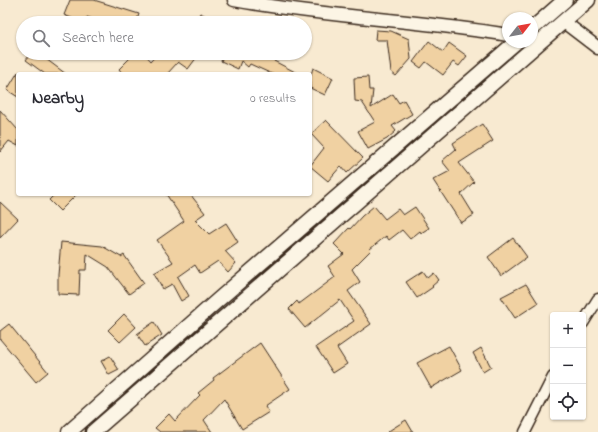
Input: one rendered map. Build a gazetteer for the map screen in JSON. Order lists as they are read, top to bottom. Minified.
{"north":"top right","page":{"search":"Search here","heading":["Nearby","0 results"],"map_buttons":["+","−"]}}
